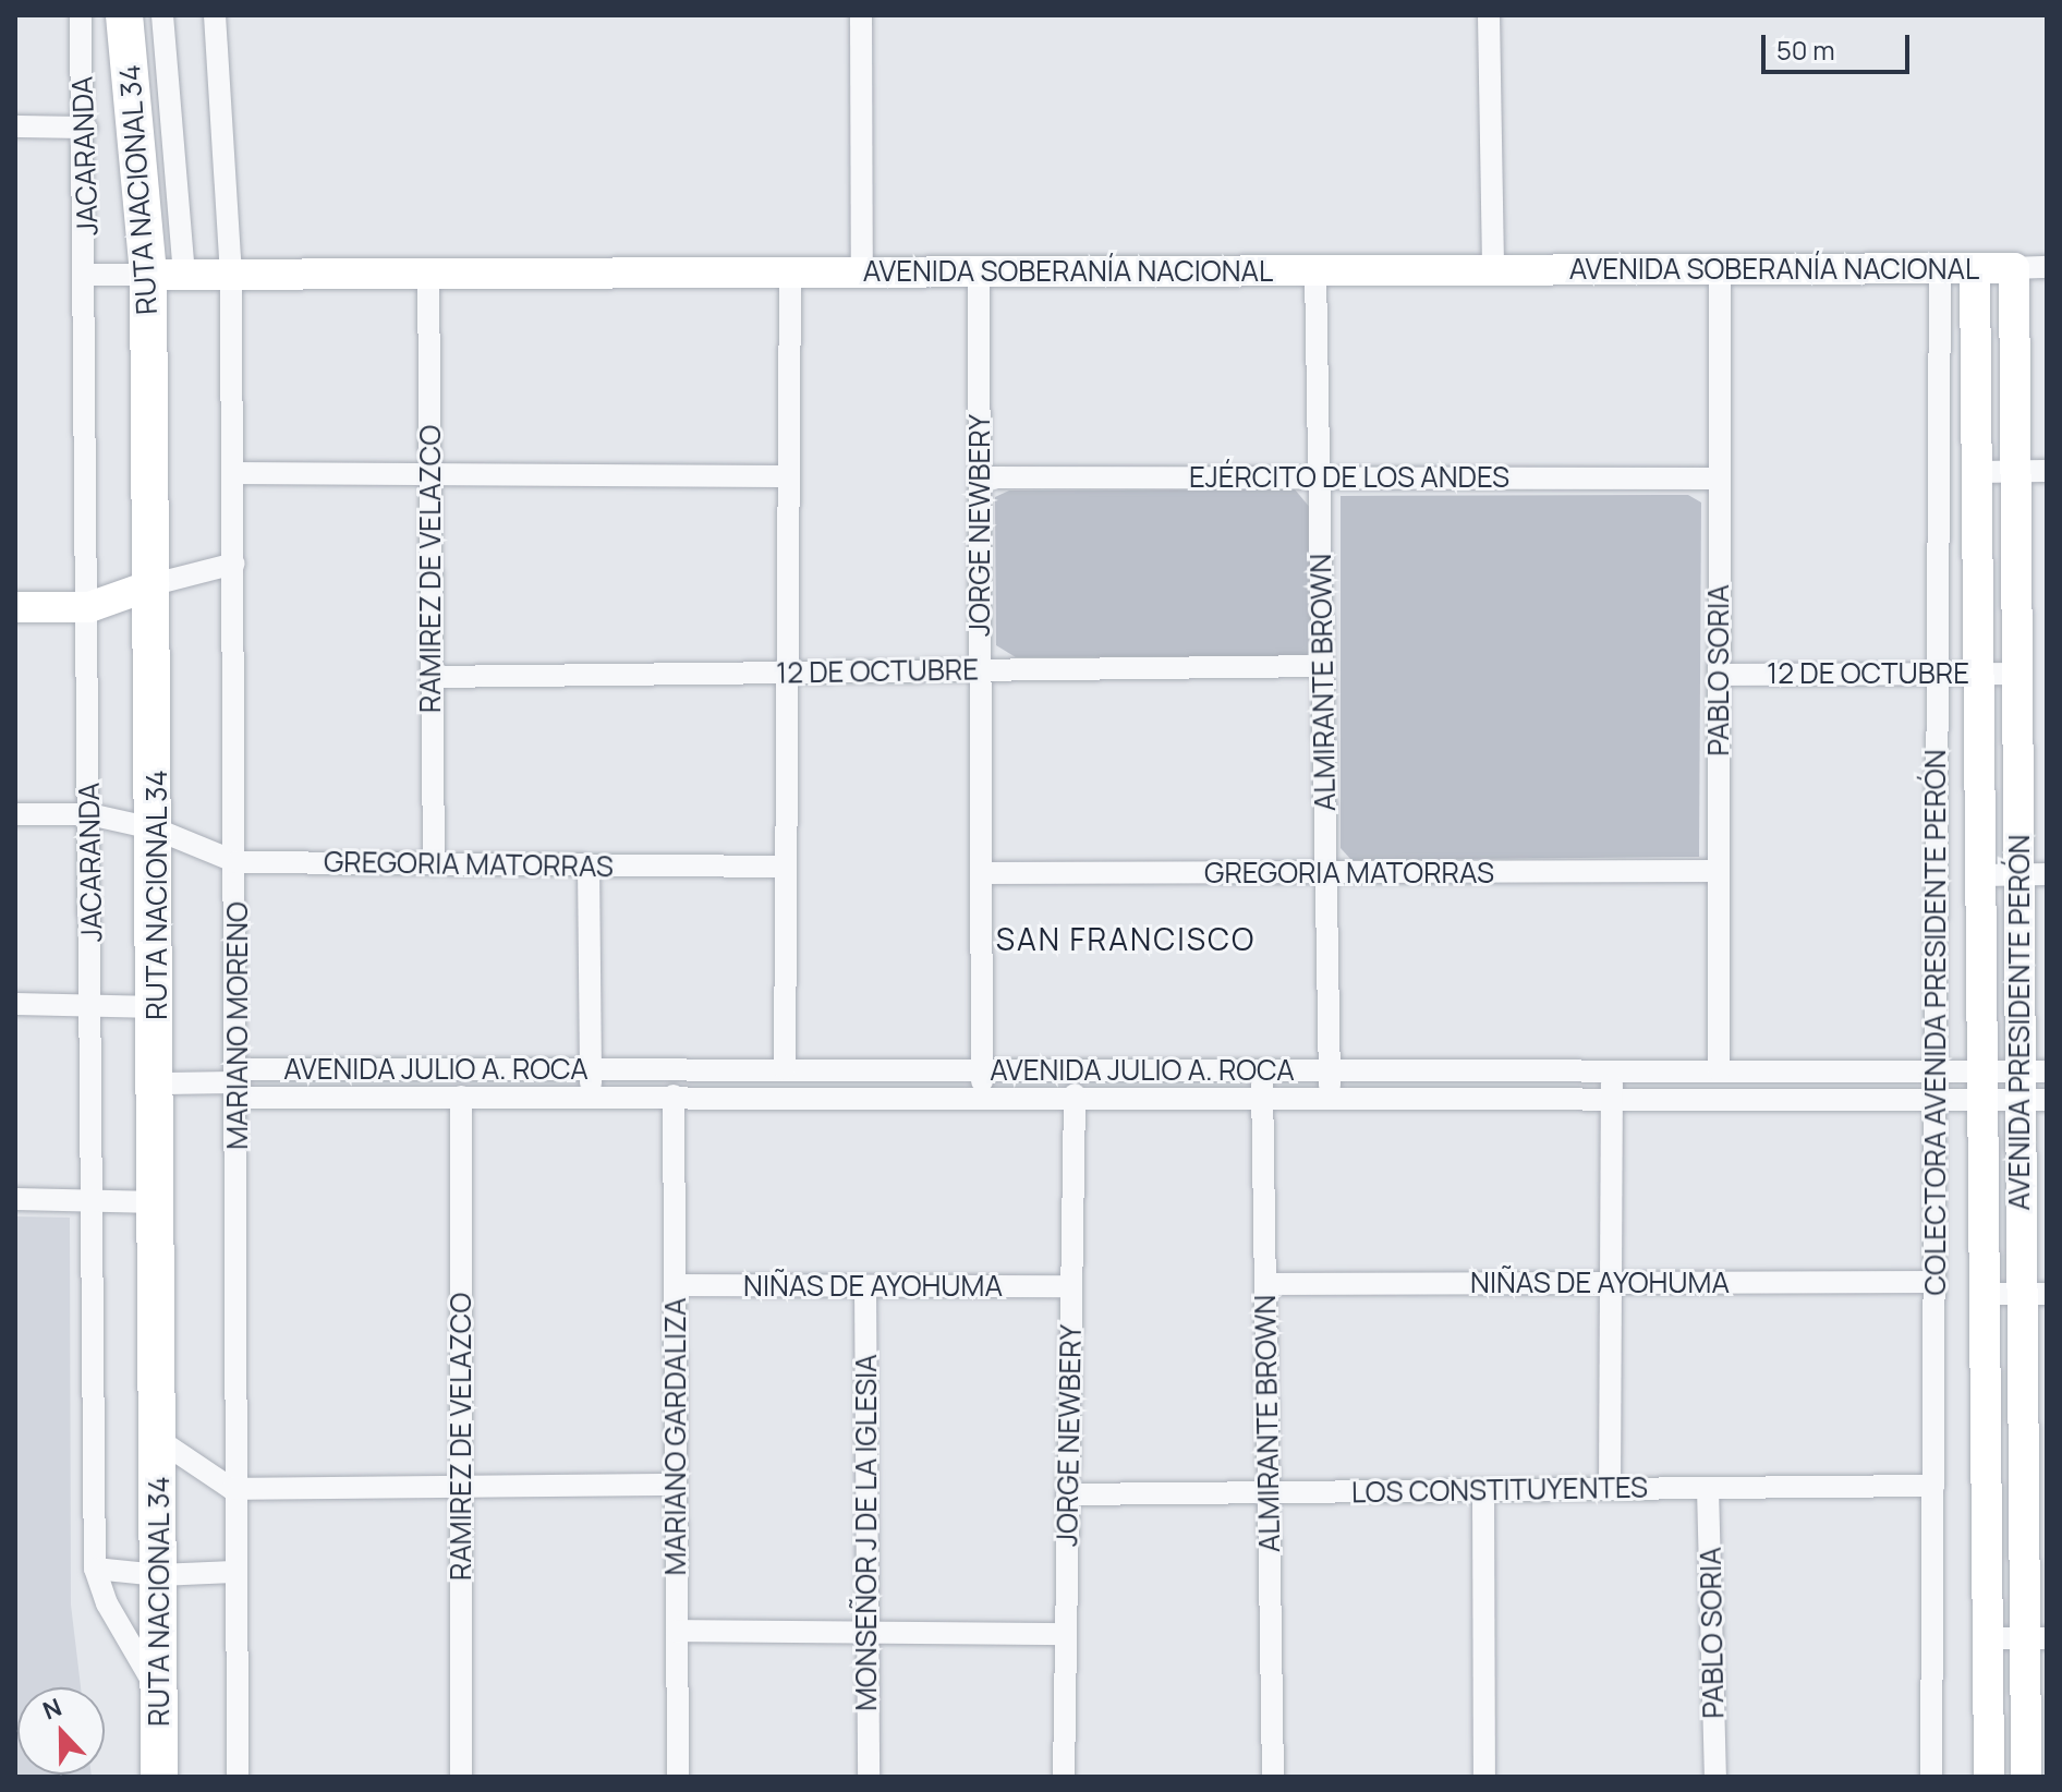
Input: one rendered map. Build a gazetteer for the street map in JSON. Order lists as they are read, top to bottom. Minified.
{"streets":{"highway":["RUTA NACIONAL 34"],"street":["JACARANDA","AVENIDA SOBERANÍA NACIONAL","EJÉRCITO DE LOS ANDES","JORGE NEWBERY","RAMIREZ DE VELAZCO","PABLO SORIA","12 DE OCTUBRE","ALMIRANTE BROWN","GREGORIA MATORRAS","COLECTORA AVENIDA PRESIDENTE PERÓN","AVENIDA PRESIDENTE PERÓN","MARIANO MORENO","AVENIDA JULIO A. ROCA","NIÑAS DE AYOHUMA","MARIANO GARDALIZA","LOS CONSTITUYENTES","MONSEÑOR J DE LA IGLESIA"]},"crossings":[["JACARANDA","RUTA NACIONAL 34"],["JACARANDA","AVENIDA SOBERANÍA NACIONAL"],["JACARANDA","GREGORIA MATORRAS"],["RUTA NACIONAL 34","AVENIDA SOBERANÍA NACIONAL"],["RUTA NACIONAL 34","GREGORIA MATORRAS"],["AVENIDA SOBERANÍA NACIONAL","JORGE NEWBERY"],["AVENIDA SOBERANÍA NACIONAL","RAMIREZ DE VELAZCO"],["AVENIDA SOBERANÍA NACIONAL","PABLO SORIA"],["AVENIDA SOBERANÍA NACIONAL","ALMIRANTE BROWN"],["AVENIDA SOBERANÍA NACIONAL","COLECTORA AVENIDA PRESIDENTE PERÓN"],["AVENIDA SOBERANÍA NACIONAL","AVENIDA PRESIDENTE PERÓN"],["AVENIDA SOBERANÍA NACIONAL","MARIANO MORENO"],["EJÉRCITO DE LOS ANDES","JORGE NEWBERY"],["EJÉRCITO DE LOS ANDES","PABLO SORIA"],["EJÉRCITO DE LOS ANDES","ALMIRANTE BROWN"],["JORGE NEWBERY","12 DE OCTUBRE"],["JORGE NEWBERY","GREGORIA MATORRAS"],["JORGE NEWBERY","AVENIDA JULIO A. ROCA"],["JORGE NEWBERY","NIÑAS DE AYOHUMA"],["JORGE NEWBERY","LOS CONSTITUYENTES"],["RAMIREZ DE VELAZCO","12 DE OCTUBRE"],["RAMIREZ DE VELAZCO","GREGORIA MATORRAS"],["RAMIREZ DE VELAZCO","AVENIDA JULIO A. ROCA"],["PABLO SORIA","12 DE OCTUBRE"],["PABLO SORIA","GREGORIA MATORRAS"],["PABLO SORIA","AVENIDA JULIO A. ROCA"],["PABLO SORIA","LOS CONSTITUYENTES"],["12 DE OCTUBRE","ALMIRANTE BROWN"],["12 DE OCTUBRE","COLECTORA AVENIDA PRESIDENTE PERÓN"],["12 DE OCTUBRE","AVENIDA PRESIDENTE PERÓN"],["ALMIRANTE BROWN","GREGORIA MATORRAS"],["ALMIRANTE BROWN","AVENIDA JULIO A. ROCA"],["ALMIRANTE BROWN","NIÑAS DE AYOHUMA"],["ALMIRANTE BROWN","LOS CONSTITUYENTES"],["GREGORIA MATORRAS","MARIANO MORENO"],["COLECTORA AVENIDA PRESIDENTE PERÓN","AVENIDA JULIO A. ROCA"],["COLECTORA AVENIDA PRESIDENTE PERÓN","NIÑAS DE AYOHUMA"],["COLECTORA AVENIDA PRESIDENTE PERÓN","LOS CONSTITUYENTES"],["AVENIDA PRESIDENTE PERÓN","AVENIDA JULIO A. ROCA"],["MARIANO MORENO","AVENIDA JULIO A. ROCA"],["AVENIDA JULIO A. ROCA","MARIANO GARDALIZA"],["NIÑAS DE AYOHUMA","MARIANO GARDALIZA"],["NIÑAS DE AYOHUMA","MONSEÑOR J DE LA IGLESIA"]],"districts":["SAN FRANCISCO"],"scale_bar":"50 m","north":"top"}
